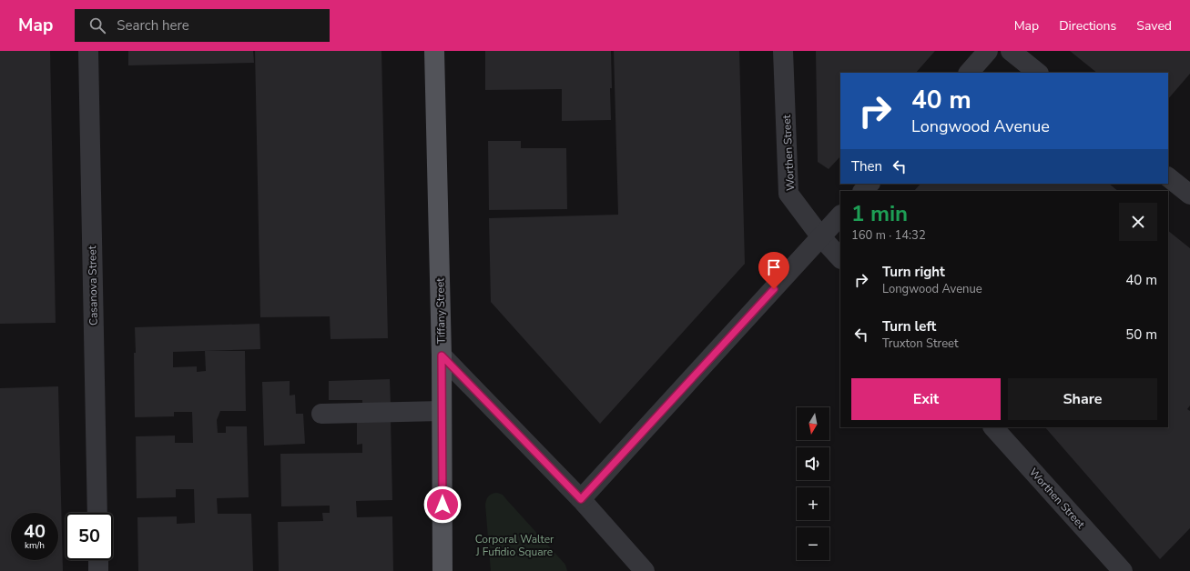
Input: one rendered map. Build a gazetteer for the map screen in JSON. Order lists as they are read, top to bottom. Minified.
{"streets":{"main road":["Tiffany Street"],"street":["Worthen Street","Casanova Street"]},"parks":["Corporal Walter J Fufidio Square"],"north":"bottom","page":{"header":"Map","search":"Search here","nav":["Map","Directions","Saved"],"turn":["40 m","Longwood Avenue"],"then":"Then","heading":["1 min","160 m · 14:32"],"list":[{"name":"Turn right","note":"Longwood Avenue","value":"40 m"},{"name":"Turn left","note":"Truxton Street","value":"50 m"}],"buttons":["Exit","Share"],"map_buttons":["+","−"],"speed":"40 km/h","limit":"50"}}
